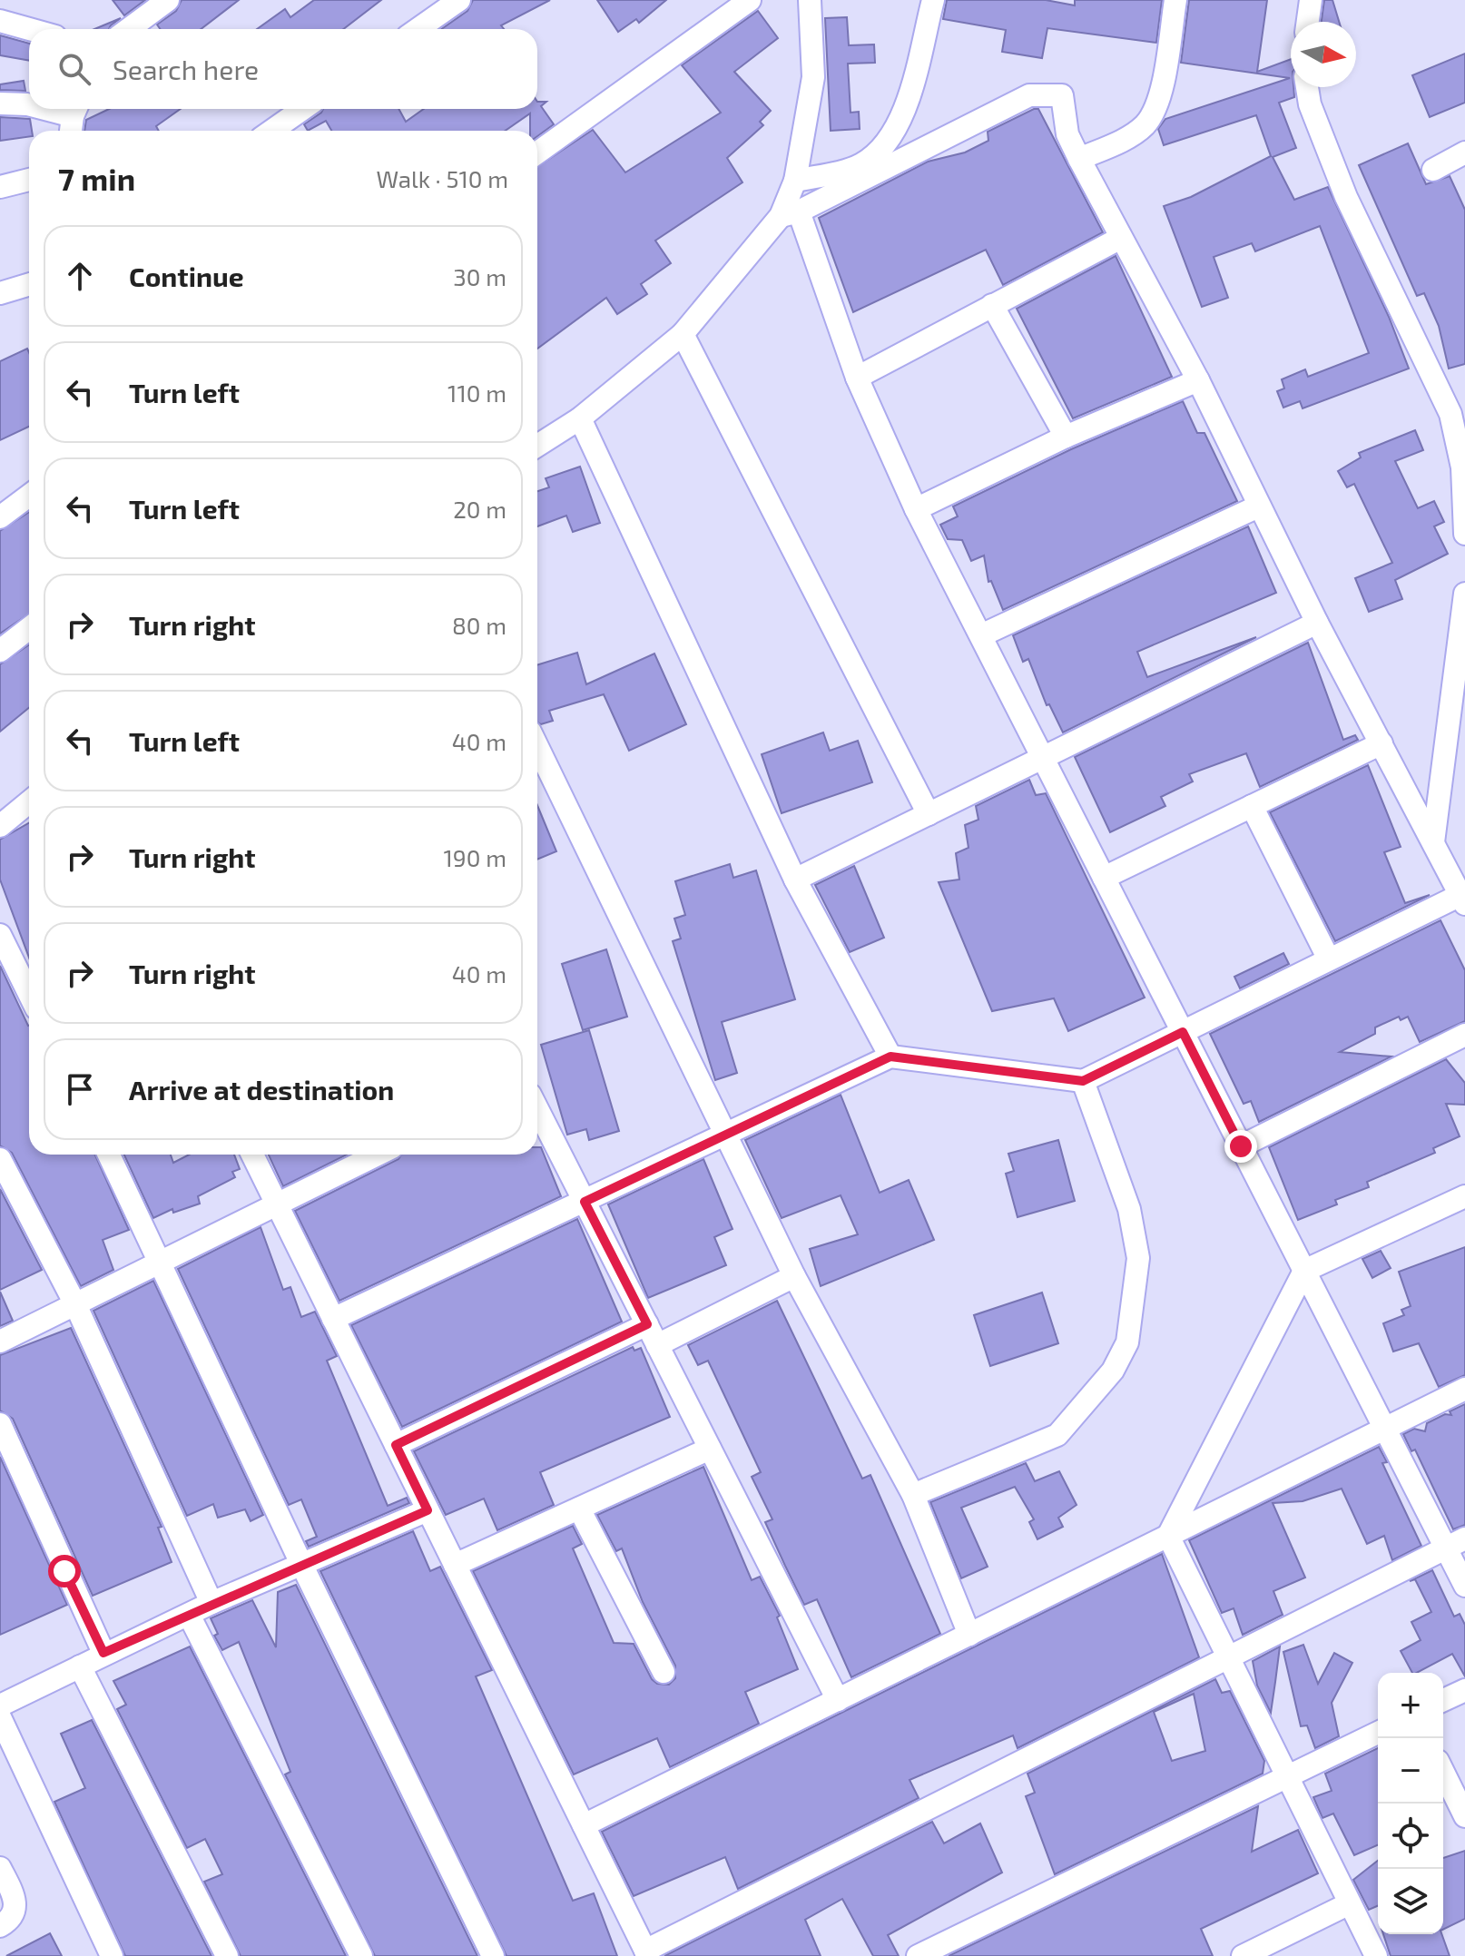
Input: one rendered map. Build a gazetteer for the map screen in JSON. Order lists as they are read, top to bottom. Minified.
{"north":"right","page":{"search":"Search here","heading":["7 min","Walk · 510 m"],"list":[["Continue","30 m"],["Turn left","110 m"],["Turn left","20 m"],["Turn right","80 m"],["Turn left","40 m"],["Turn right","190 m"],["Turn right","40 m"],"Arrive at destination"],"map_buttons":["+","−"]}}
